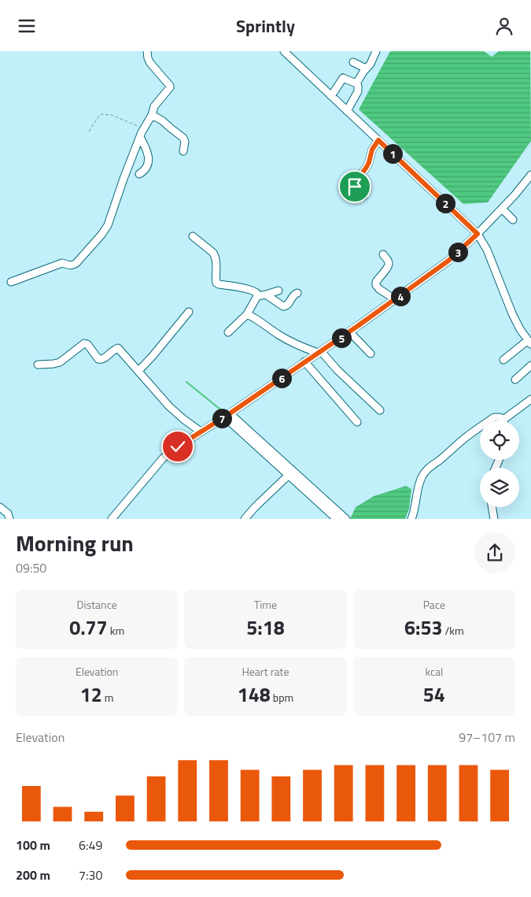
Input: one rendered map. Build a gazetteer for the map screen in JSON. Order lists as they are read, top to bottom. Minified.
{"page":{"header":"Sprintly","pins":["1","2","3","4","5","6","7"],"heading":["Morning run","09:50"],"stats":[["Distance","0.77 km"],["Time","5:18"],["Pace","6:53 /km"],["Elevation","12 m"],["Heart rate","148 bpm"],["kcal","54"]],"chart":["Elevation","97–107 m"],"list":[{"name":"100 m","note":"6:49"},{"name":"200 m","note":"7:30"}]}}
